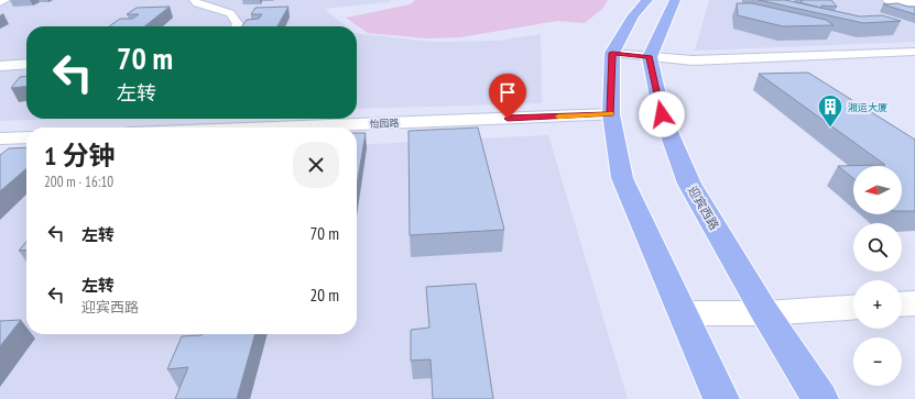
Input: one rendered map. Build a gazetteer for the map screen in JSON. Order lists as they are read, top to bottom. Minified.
{"streets":{"highway":["迎宾西路"],"street":["怡园路"]},"places":{"building":["湘运大厦"]},"north":"left","page":{"turn":["70 m","左转"],"heading":["1 分钟","200 m · 16:10"],"map_buttons":["+","−"],"list":[{"name":"左转","value":"70 m"},{"name":"左转","note":"迎宾西路","value":"20 m"}]}}
